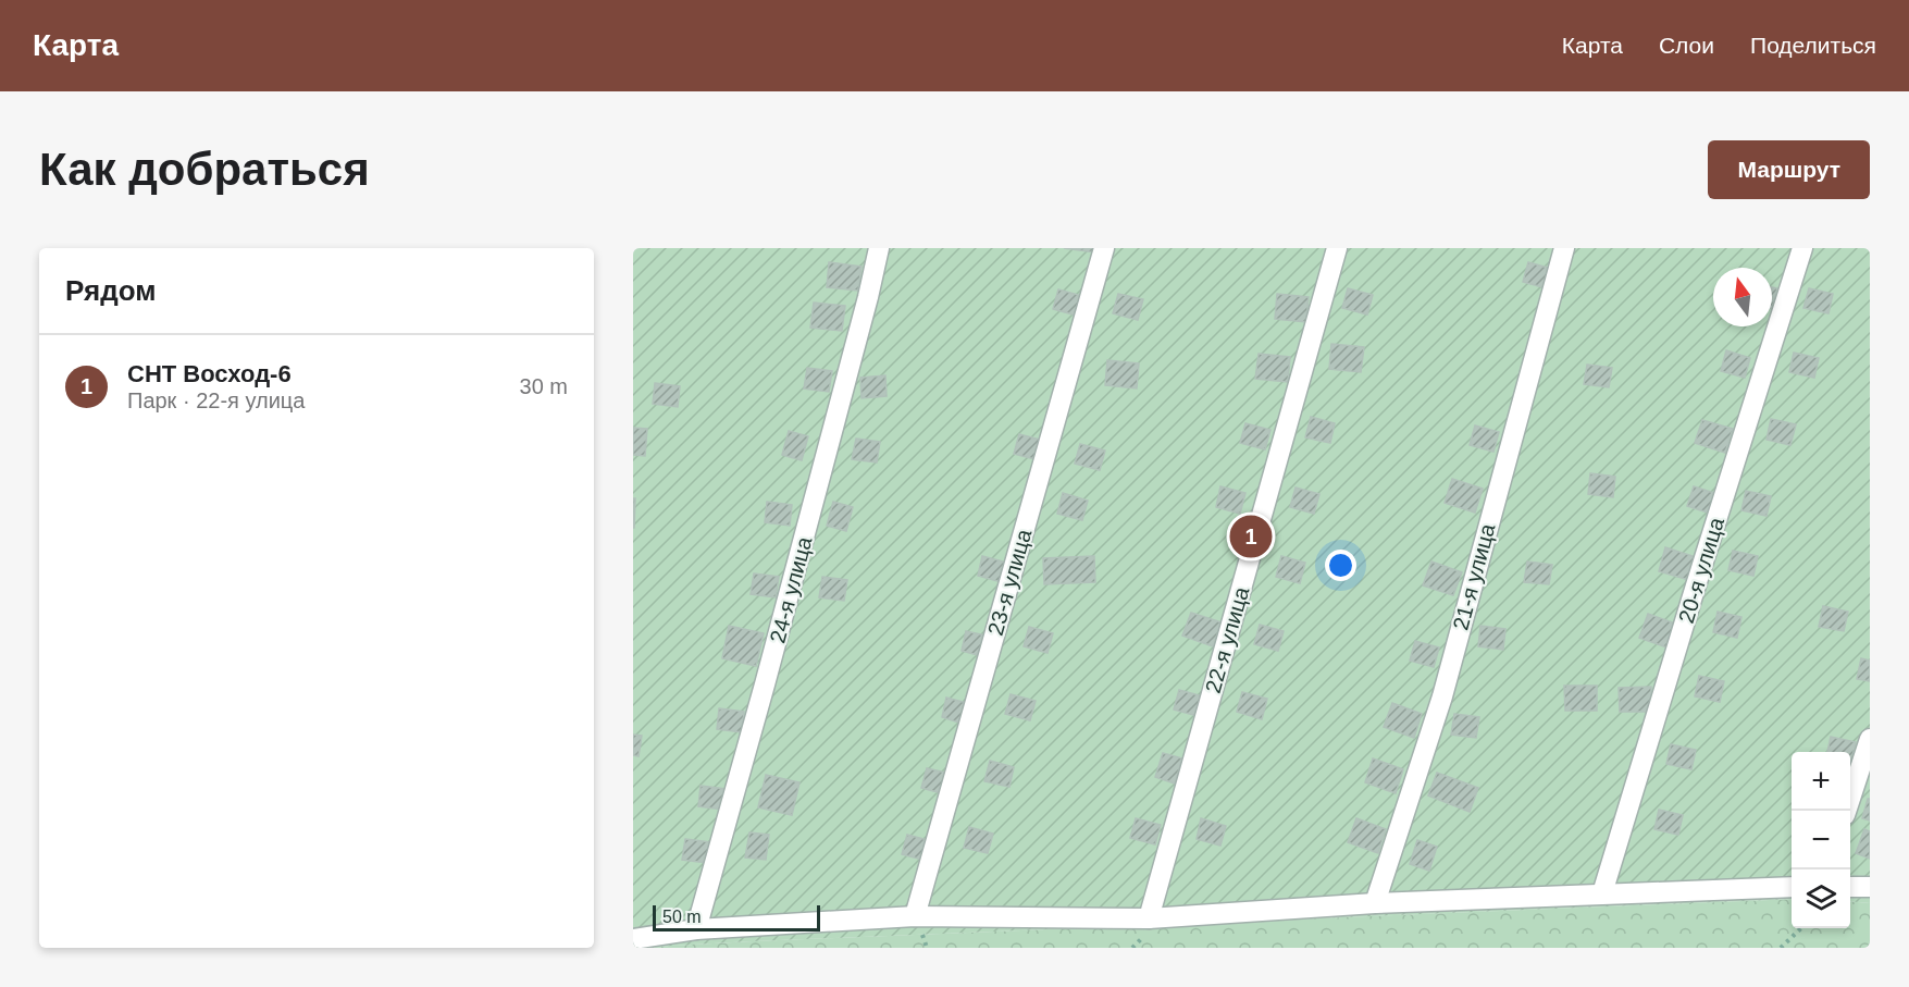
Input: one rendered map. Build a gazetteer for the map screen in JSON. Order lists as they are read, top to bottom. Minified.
{"streets":{"street":["20-я улица","21-я улица","23-я улица","24-я улица","22-я улица"]},"scale_bar":"50 m","north":"top","page":{"header":"Карта","nav":["Карта","Слои","Поделиться"],"buttons":"Маршрут","title":"Как добраться","heading":"Рядом","list":[{"mark":"1","name":"СНТ Восход-6","note":"Парк · 22-я улица","value":"30 m"}],"pins":"1","map_buttons":["+","−"],"scale":"50 m"}}
